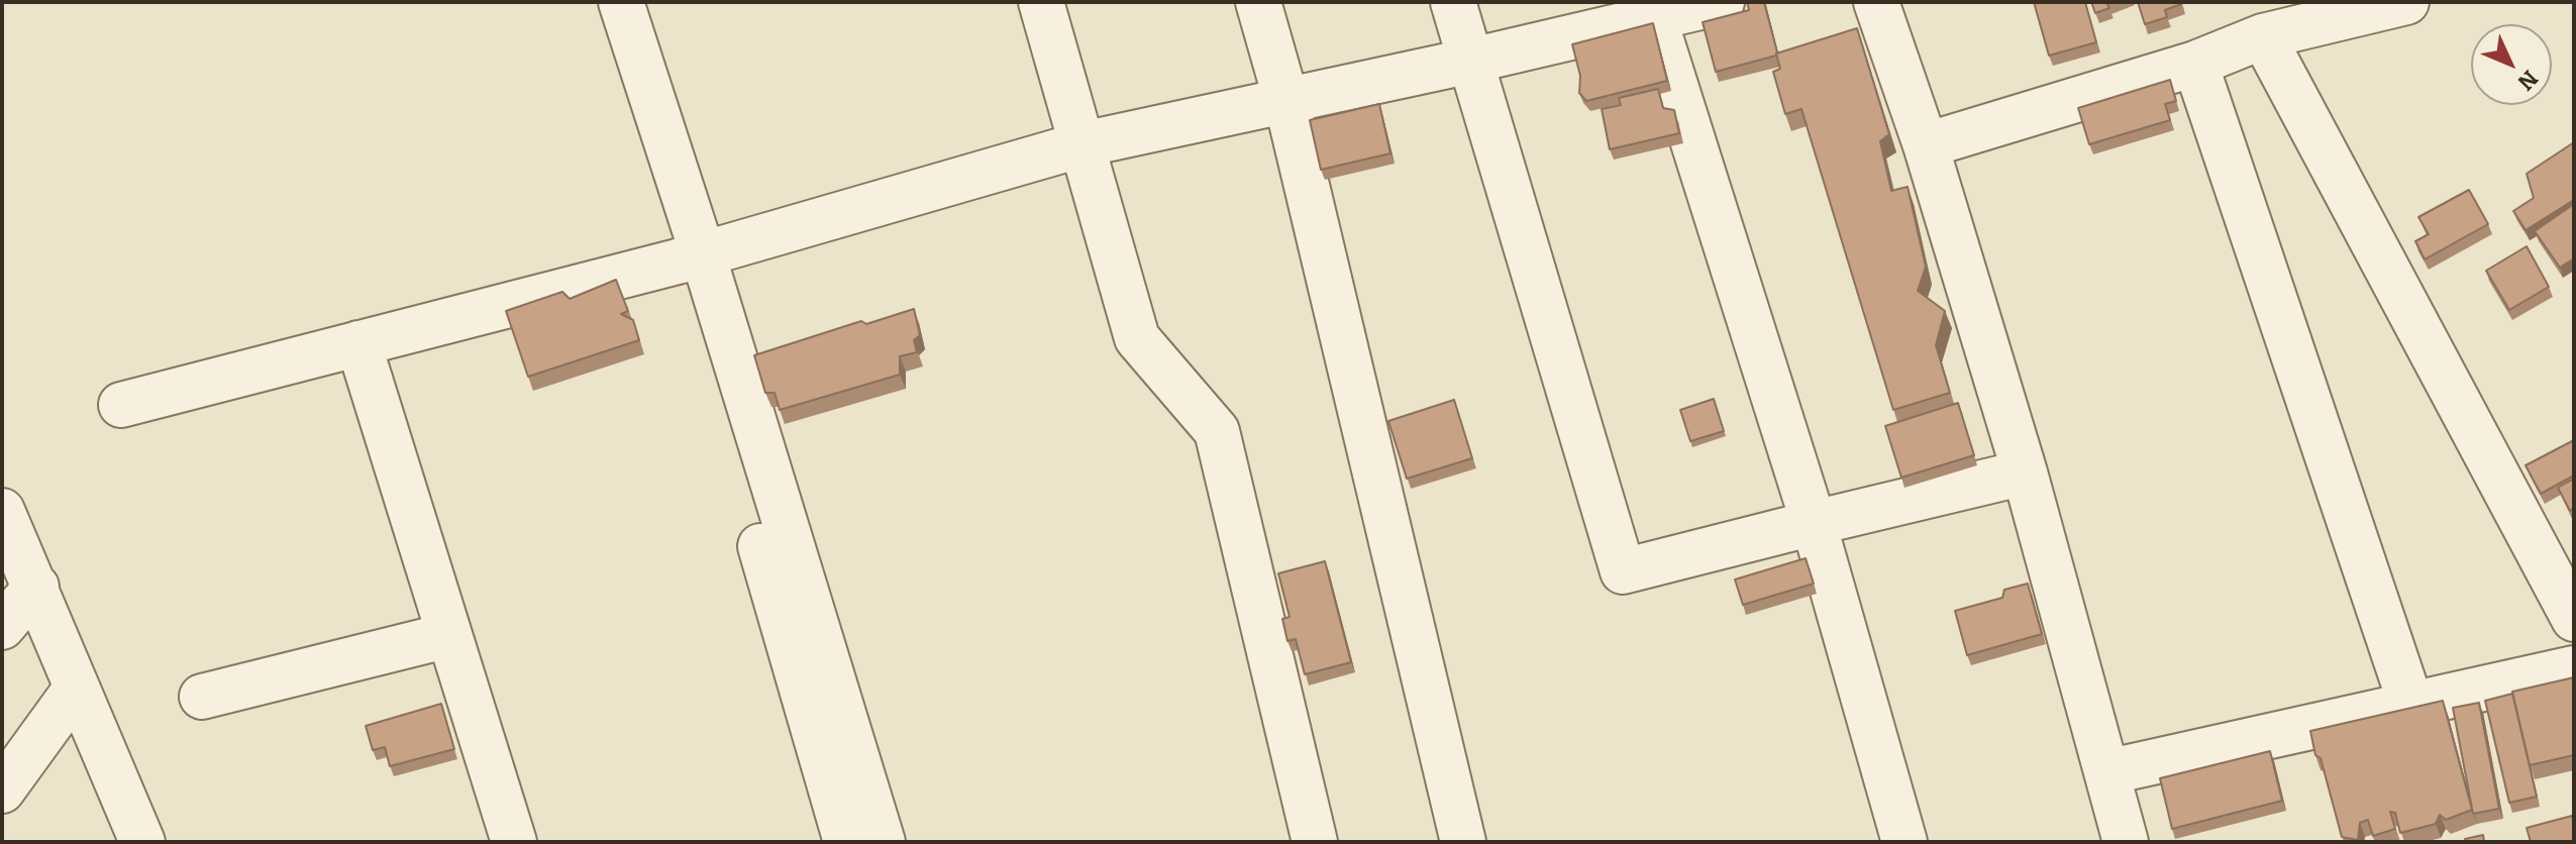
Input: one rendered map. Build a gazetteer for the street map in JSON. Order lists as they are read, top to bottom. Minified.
{"north":"bottom right"}
